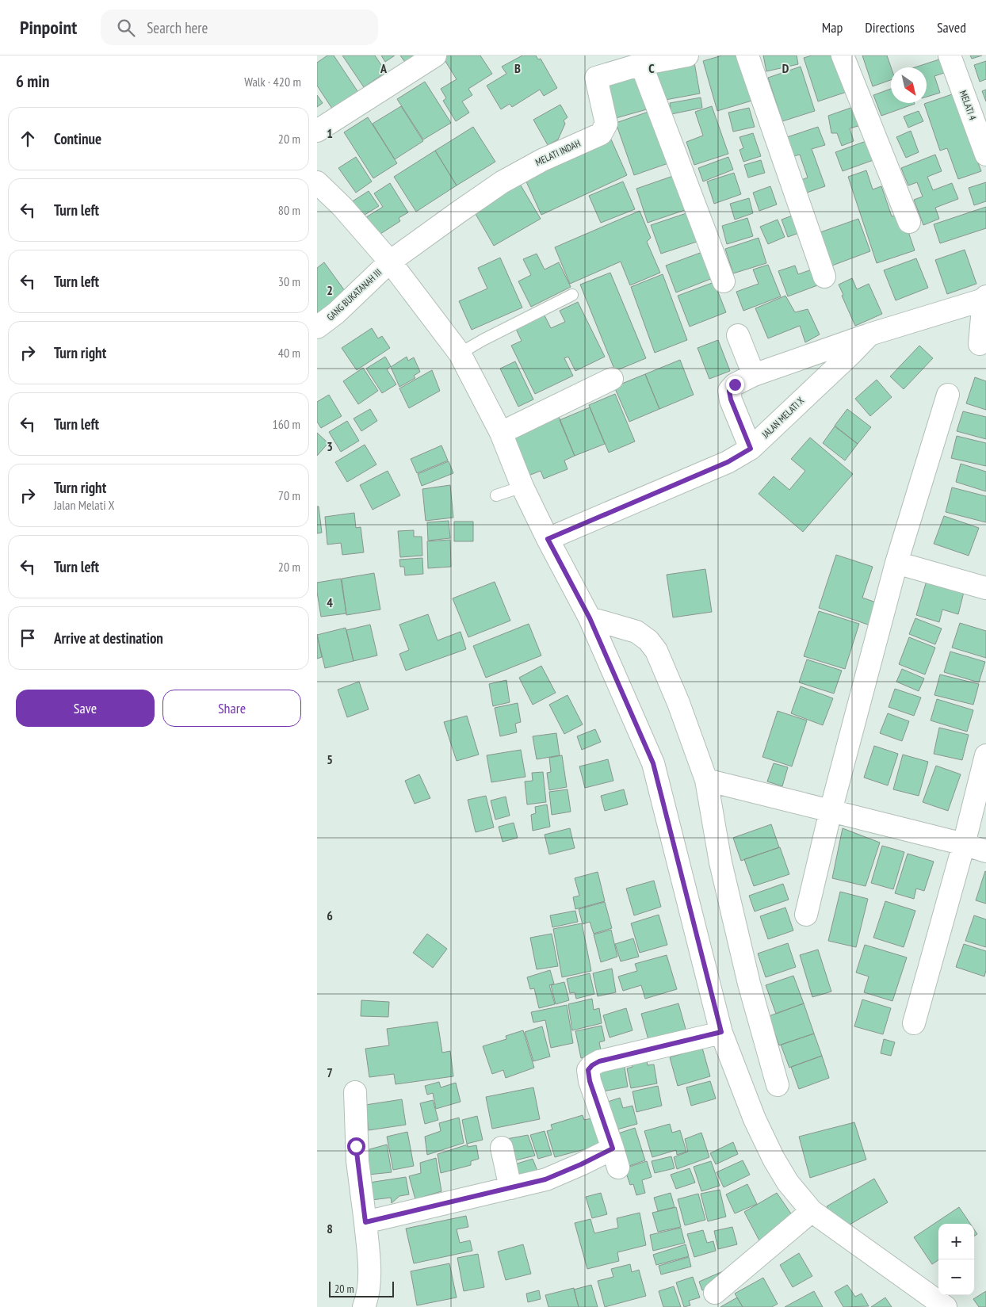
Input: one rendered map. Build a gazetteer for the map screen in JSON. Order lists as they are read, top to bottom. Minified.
{"streets":{"street":["MELATI 4","MELATI INDAH","GANG BUKATANAH III","JALAN MELATI X"]},"crossings":[["MELATI INDAH","GANG BUKATANAH III"]],"scale_bar":"20 m","north":"bottom right","page":{"header":"Pinpoint","search":"Search here","nav":["Map","Directions","Saved"],"heading":["6 min","Walk · 420 m"],"list":[["Continue","20 m"],["Turn left","80 m"],["Turn left","30 m"],["Turn right","40 m"],["Turn left","160 m"],["Turn right","Jalan Melati X","70 m"],["Turn left","20 m"],"Arrive at destination"],"buttons":["Save","Share"],"map_buttons":["+","−"],"scale":"20 m"},"grid":{"columns":["A","B","C","D"],"rows":["1","2","3","4","5","6","7","8"]}}
